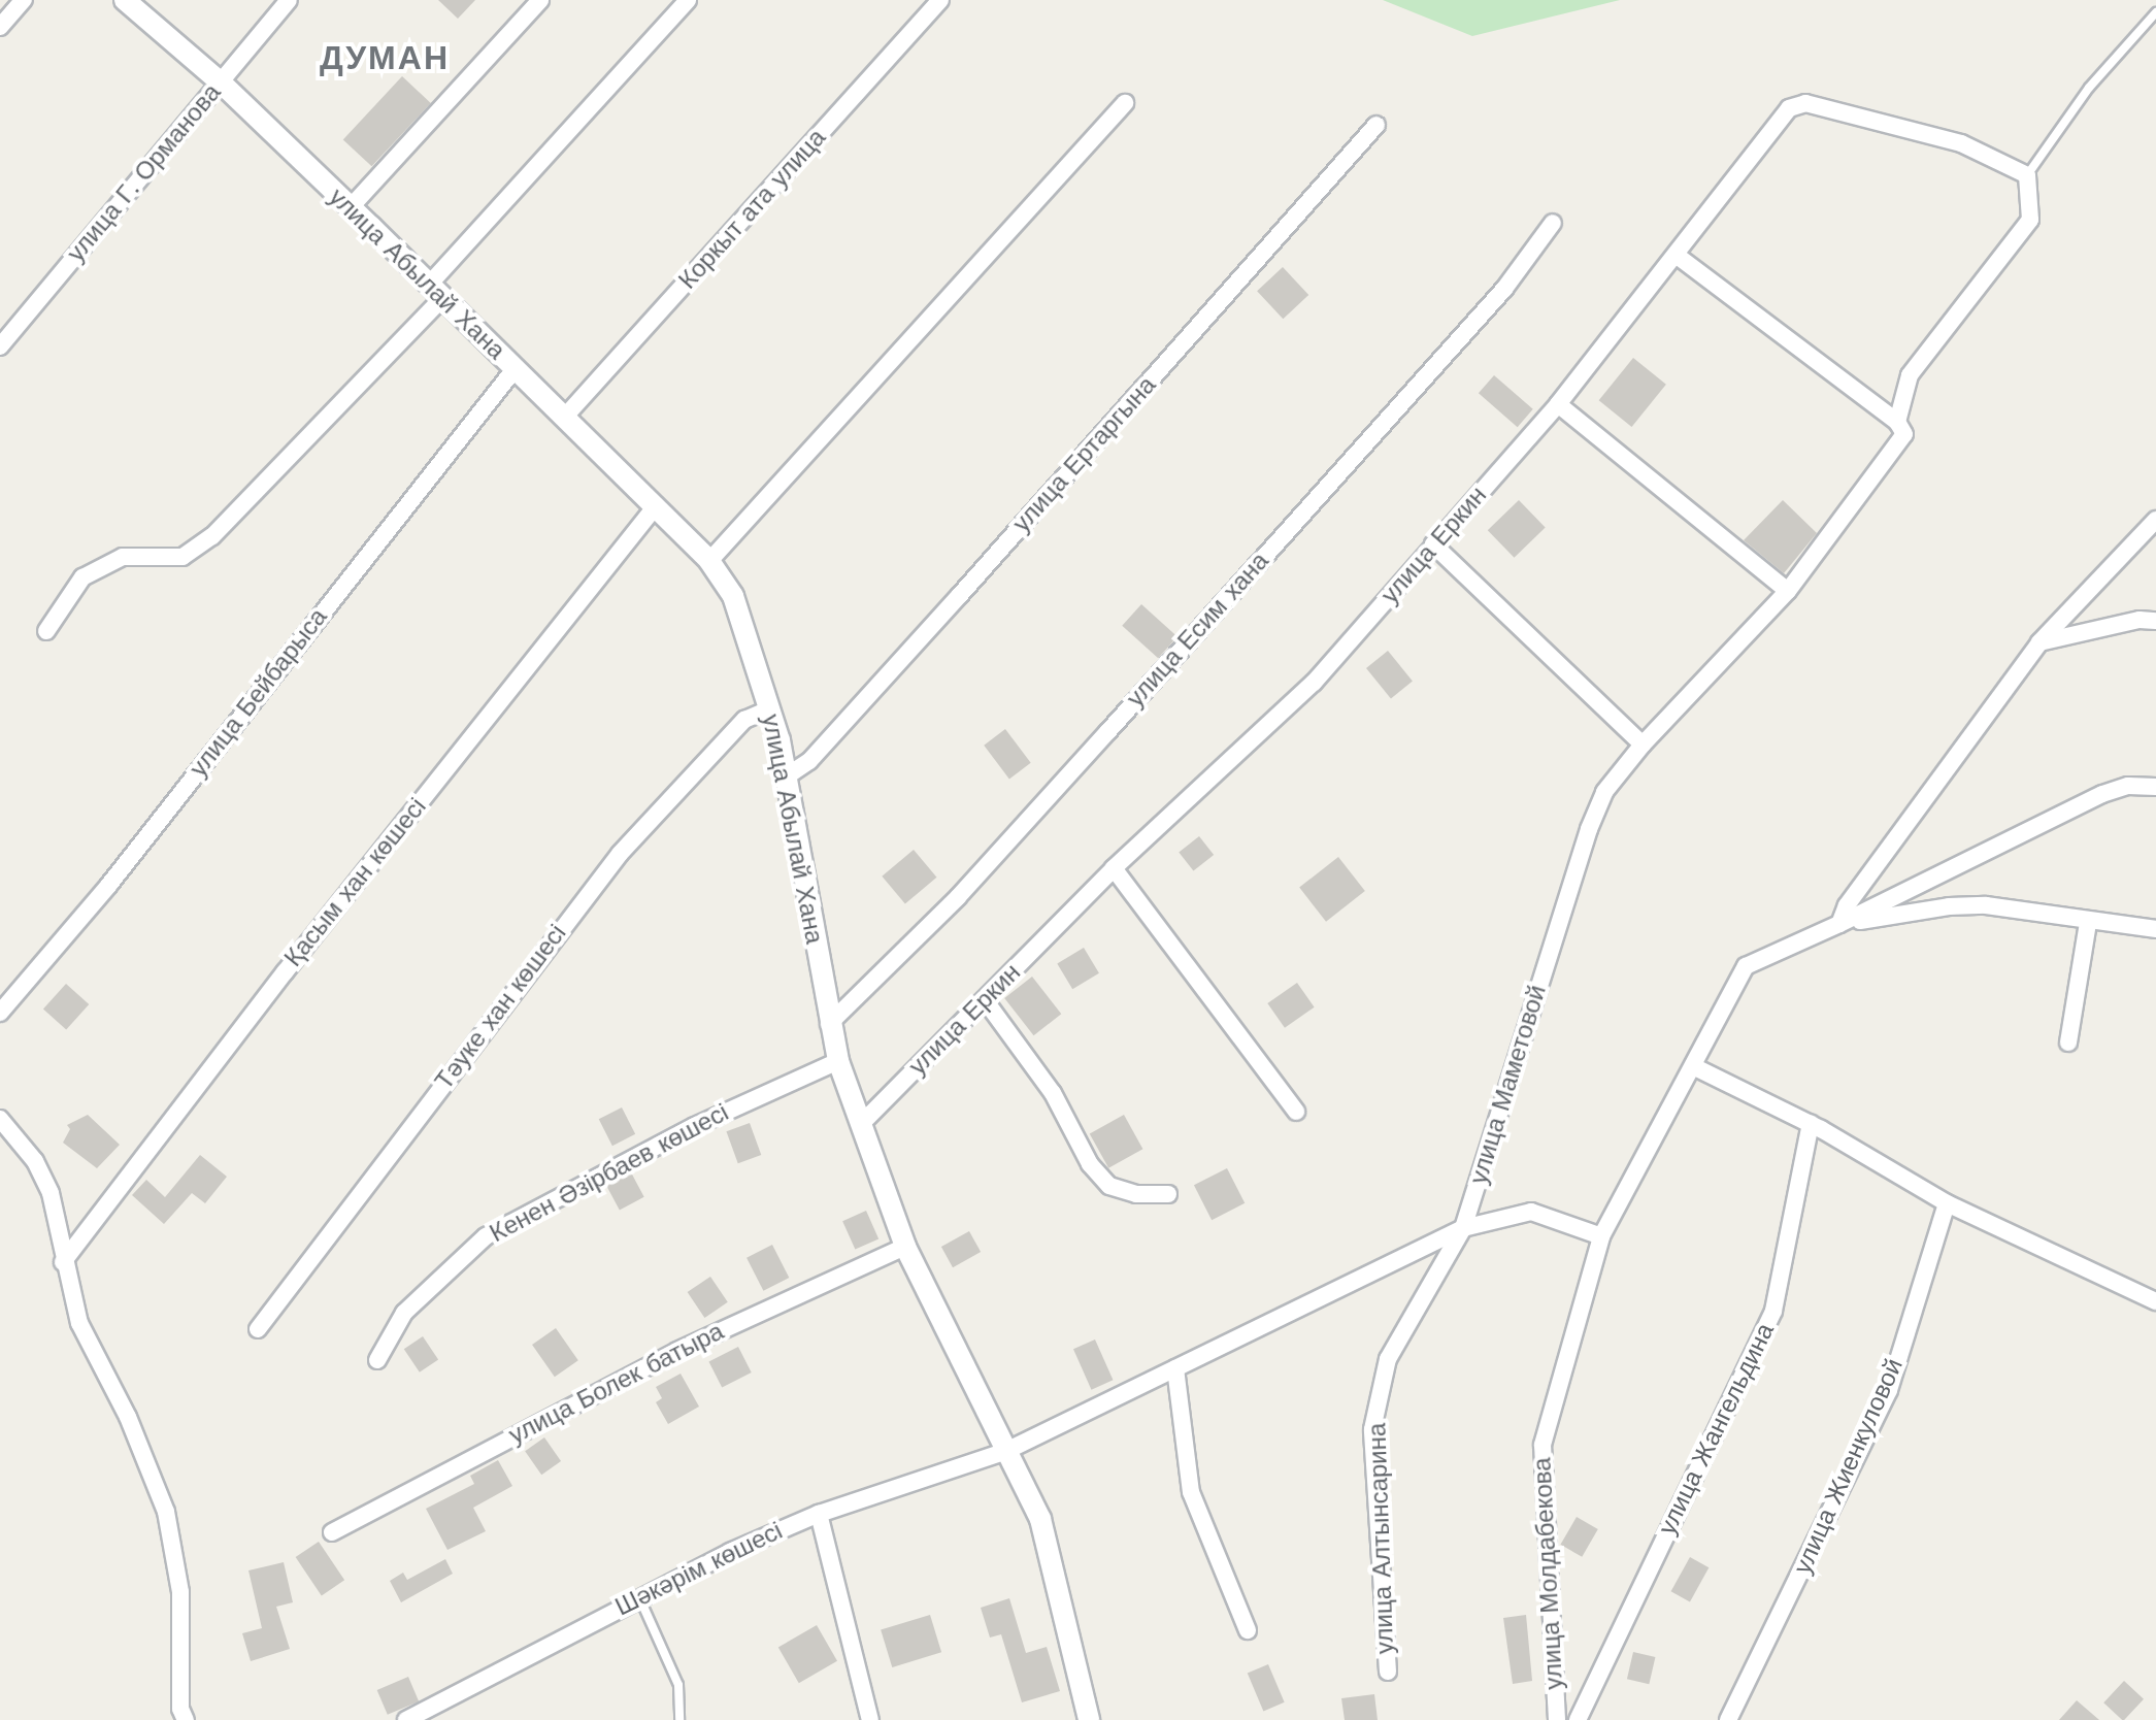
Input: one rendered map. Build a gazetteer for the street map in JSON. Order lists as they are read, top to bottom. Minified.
{"streets":{"street":["улица Г. Орманова","Коркыт ата улица","улица Абылай Хана","улица Ертаргына","улица Еркин","улица Есим хана","улица Бейбарыса","Қасым хан көшесі","Тәуке хан көшесі","улица Маметовой","Кенен Әзірбаев көшесі","улица Болек батыра","улица Жангельдина","улица Жиенкуловой","улица Алтынсарина","Шәкәрім көшесі","улица Молдабекова"]},"crossings":[["улица Г. Орманова","улица Абылай Хана"],["Коркыт ата улица","улица Абылай Хана"],["улица Абылай Хана","улица Ертаргына"],["улица Абылай Хана","улица Еркин"],["улица Абылай Хана","улица Есим хана"],["улица Абылай Хана","улица Бейбарыса"],["улица Абылай Хана","Қасым хан көшесі"],["улица Абылай Хана","Тәуке хан көшесі"],["улица Абылай Хана","Кенен Әзірбаев көшесі"],["улица Абылай Хана","улица Болек батыра"],["улица Абылай Хана","Шәкәрім көшесі"],["улица Маметовой","улица Алтынсарина"]],"districts":["ДУМАН"]}
